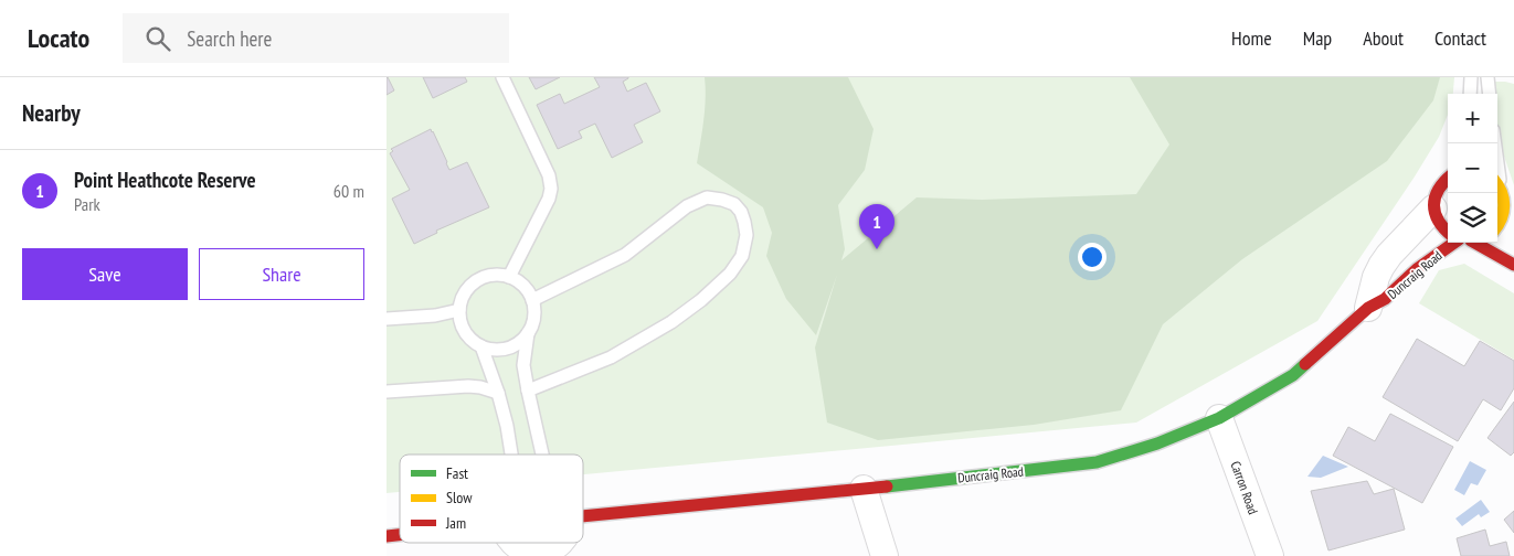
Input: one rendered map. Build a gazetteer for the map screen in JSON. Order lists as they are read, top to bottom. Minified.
{"streets":{"street":["Duncraig Road","Carron Road"]},"crossings":[["Duncraig Road","Carron Road"]],"legend":["Fast","Slow","Jam"],"page":{"header":"Locato","search":"Search here","nav":["Home","Map","About","Contact"],"heading":"Nearby","map_buttons":["+","−"],"list":[{"mark":"1","name":"Point Heathcote Reserve","note":"Park","value":"60 m"}],"pins":"1","buttons":["Save","Share"]}}
